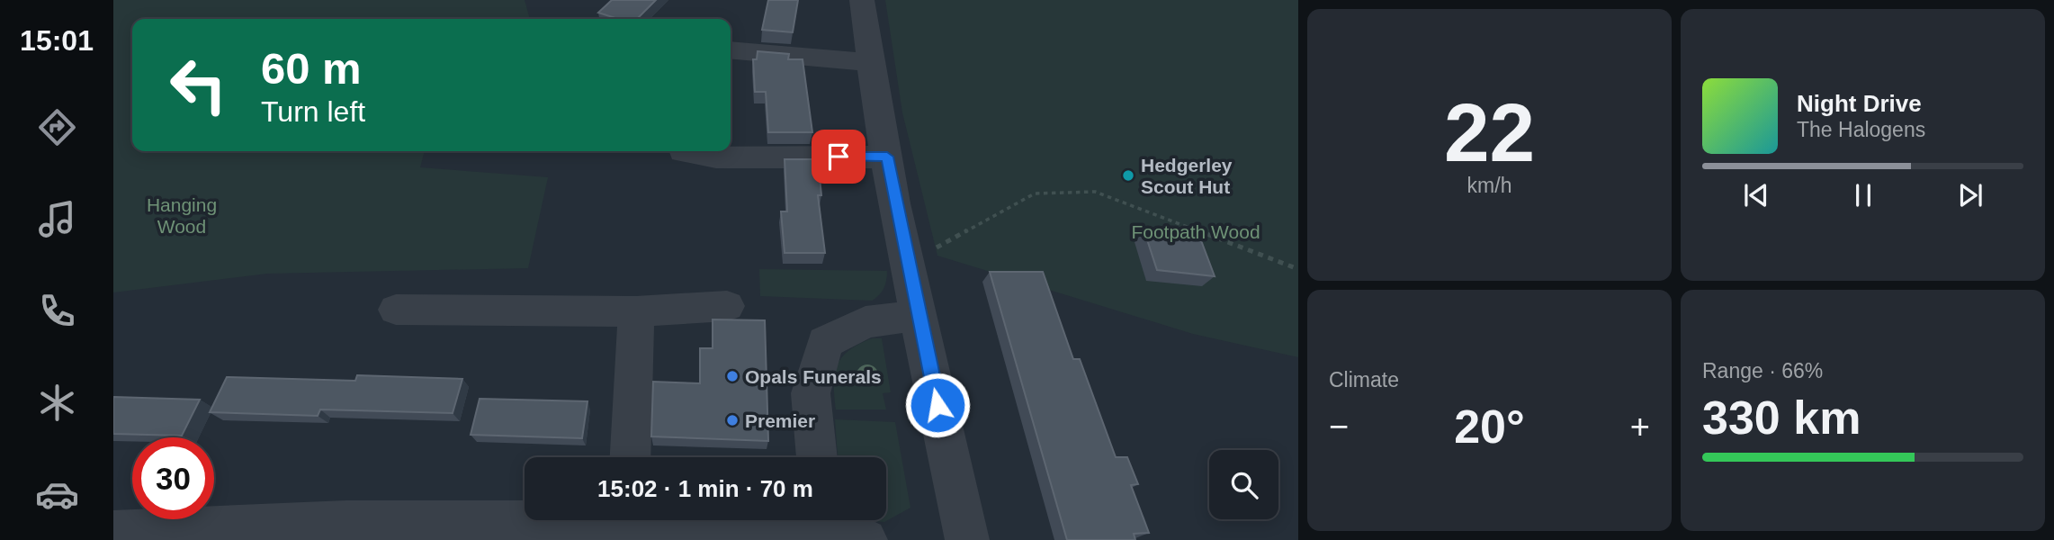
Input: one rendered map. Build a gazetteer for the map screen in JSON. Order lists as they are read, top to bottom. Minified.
{"parks":["Hanging Wood","Footpath Wood"],"places":["Hedgerley Scout Hut","Opals Funerals","Premier"],"page":{"tabs":"15:01","tile":[["22","km/h"],"Climate",["Range · 66%","330 km"]],"turn":["60 m","Turn left"],"song":["Night Drive","The Halogens"],"heat":["−","20°","+"],"limit":"30","trip":"15:02 · 1 min · 70 m"}}
